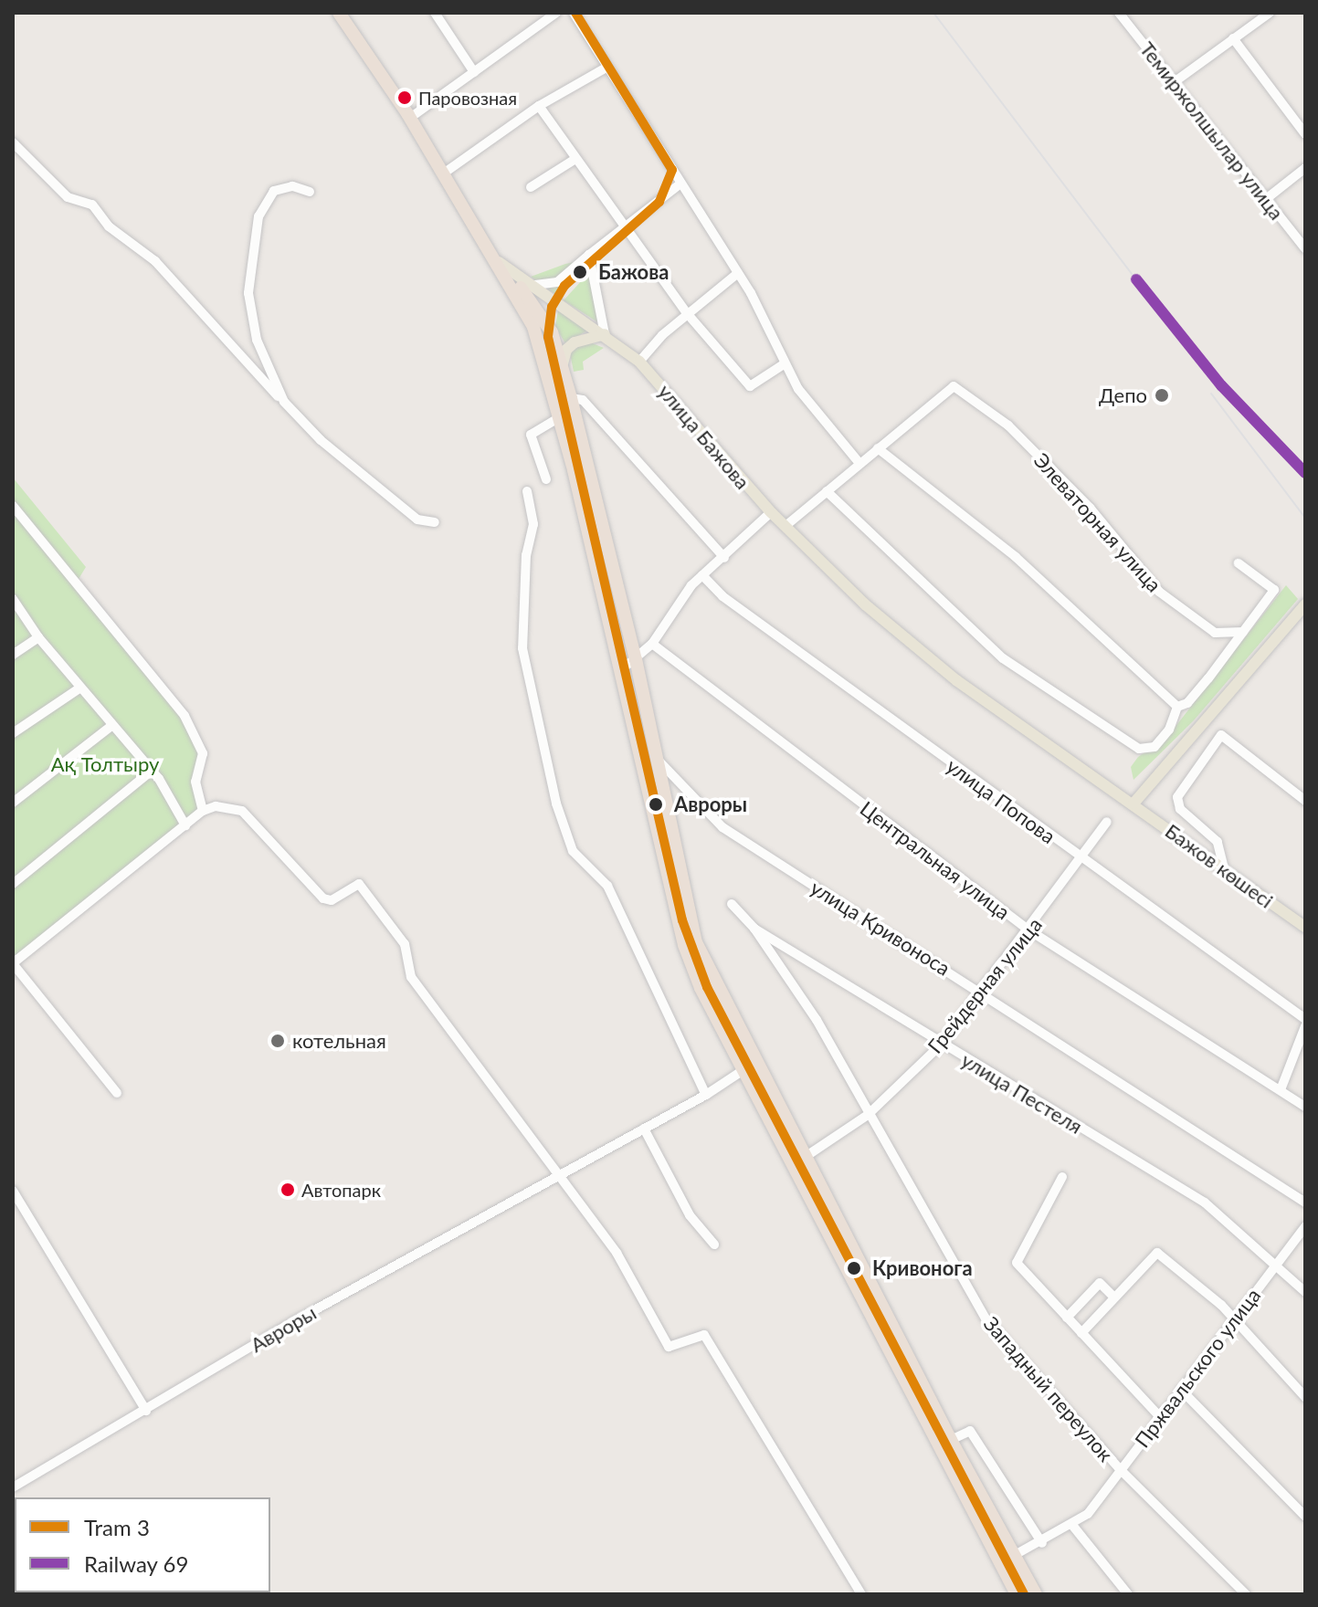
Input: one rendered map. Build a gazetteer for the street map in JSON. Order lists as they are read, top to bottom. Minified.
{"streets":{"highway":["улица Бажова"],"main road":["Бажов көшесі"],"street":["Темиржолшылар улица","Элеваторная улица","улица Попова","Центральная улица","улица Кривоноса","Грейдерная улица","улица Пестеля","Авроры","Пржвальского улица","Западный переулок"]},"crossings":[["улица Бажова","Бажов көшесі"],["улица Попова","Грейдерная улица"],["Центральная улица","Грейдерная улица"],["улица Кривоноса","Грейдерная улица"],["Грейдерная улица","улица Пестеля"],["Грейдерная улица","Западный переулок"],["улица Пестеля","Пржвальского улица"],["улица Пестеля","Западный переулок"],["Пржвальского улица","Западный переулок"]],"parks":["Ақ Толтыру"],"places":["Паровозная","Бажова","Депо","Авроры","котельная","Автопарк","Кривонога"],"lines":["tram line 3","rail line 69"],"legend":["Tram 3","Railway 69"]}
